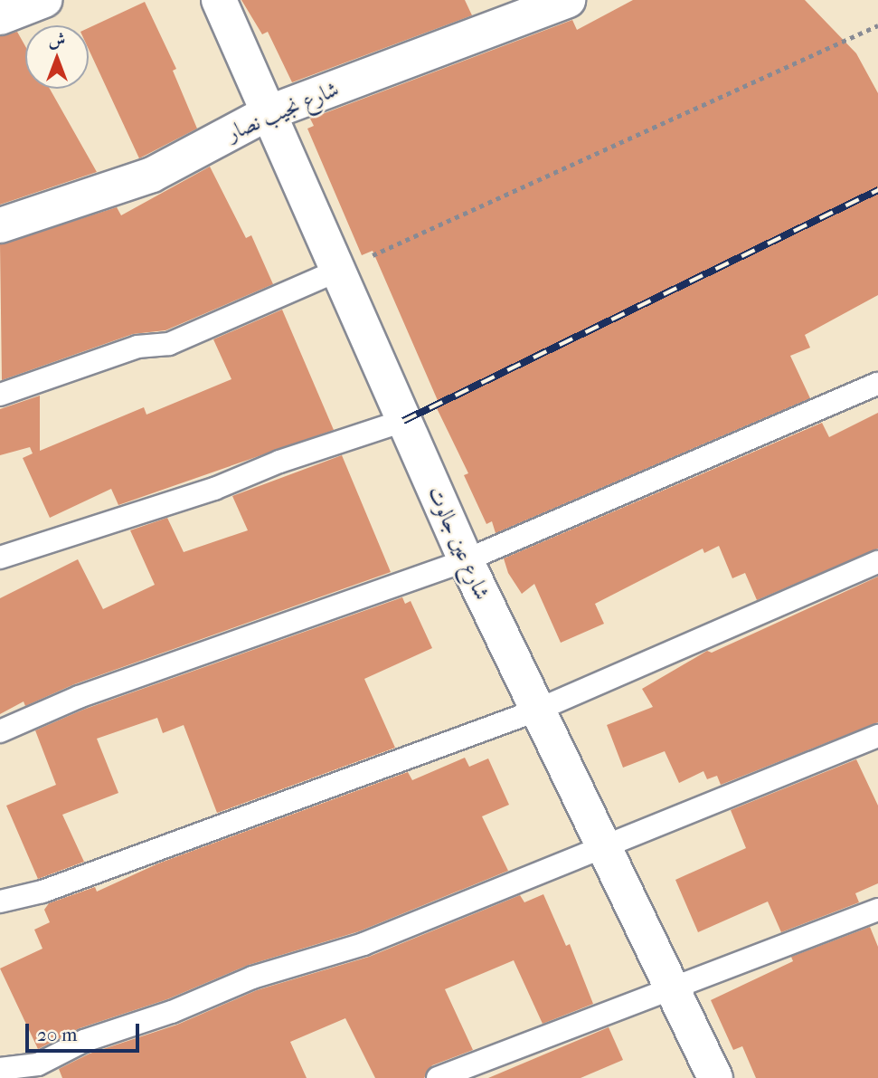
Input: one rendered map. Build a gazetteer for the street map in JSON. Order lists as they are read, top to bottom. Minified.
{"streets":{"street":["شارع نجيب نصار","شارع عين جالوت"]},"crossings":[["شارع نجيب نصار","شارع عين جالوت"]],"scale_bar":"20 m","north":"top"}
